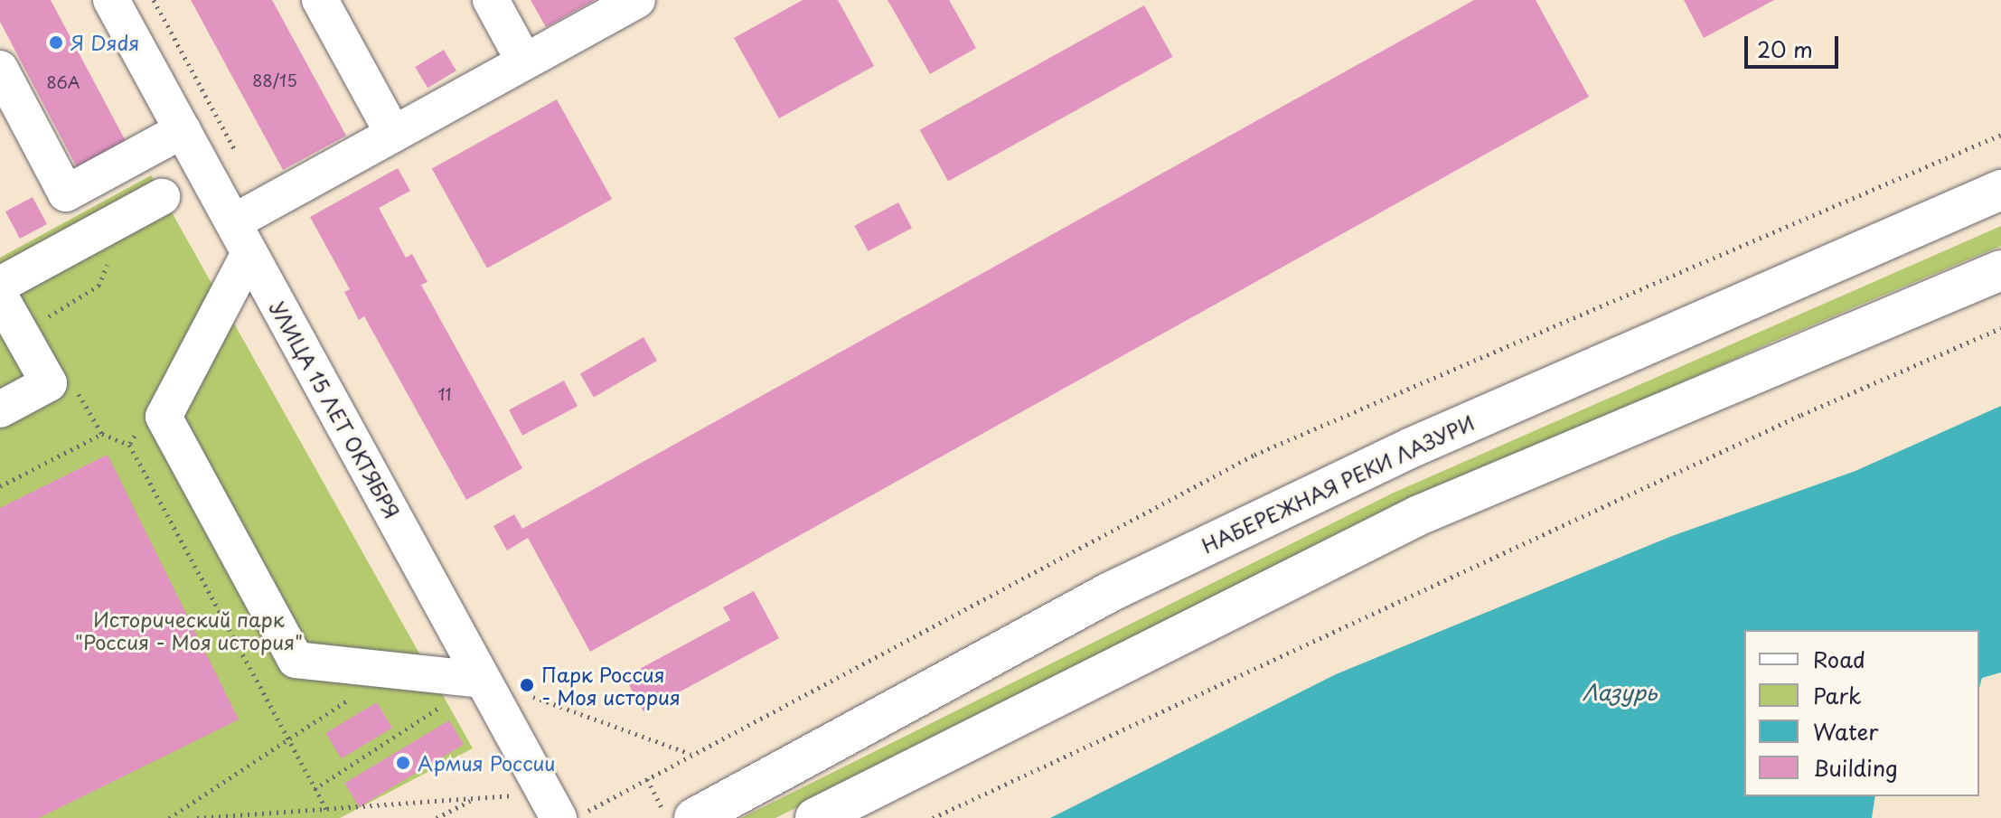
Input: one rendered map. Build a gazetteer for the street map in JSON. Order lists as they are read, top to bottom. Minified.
{"streets":{"main road":["НАБЕРЕЖНАЯ РЕКИ ЛАЗУРИ"],"street":["УЛИЦА 15 ЛЕТ ОКТЯБРЯ"]},"water":["Лазурь"],"parks":["Исторический парк \"Россия - Моя история\""],"places":["Я Dяdя","Парк Россия - Моя история","Армия России"],"house_numbers":["88/15","86А","11"],"legend":["Road","Park","Water","Building"],"scale_bar":"20 m"}
